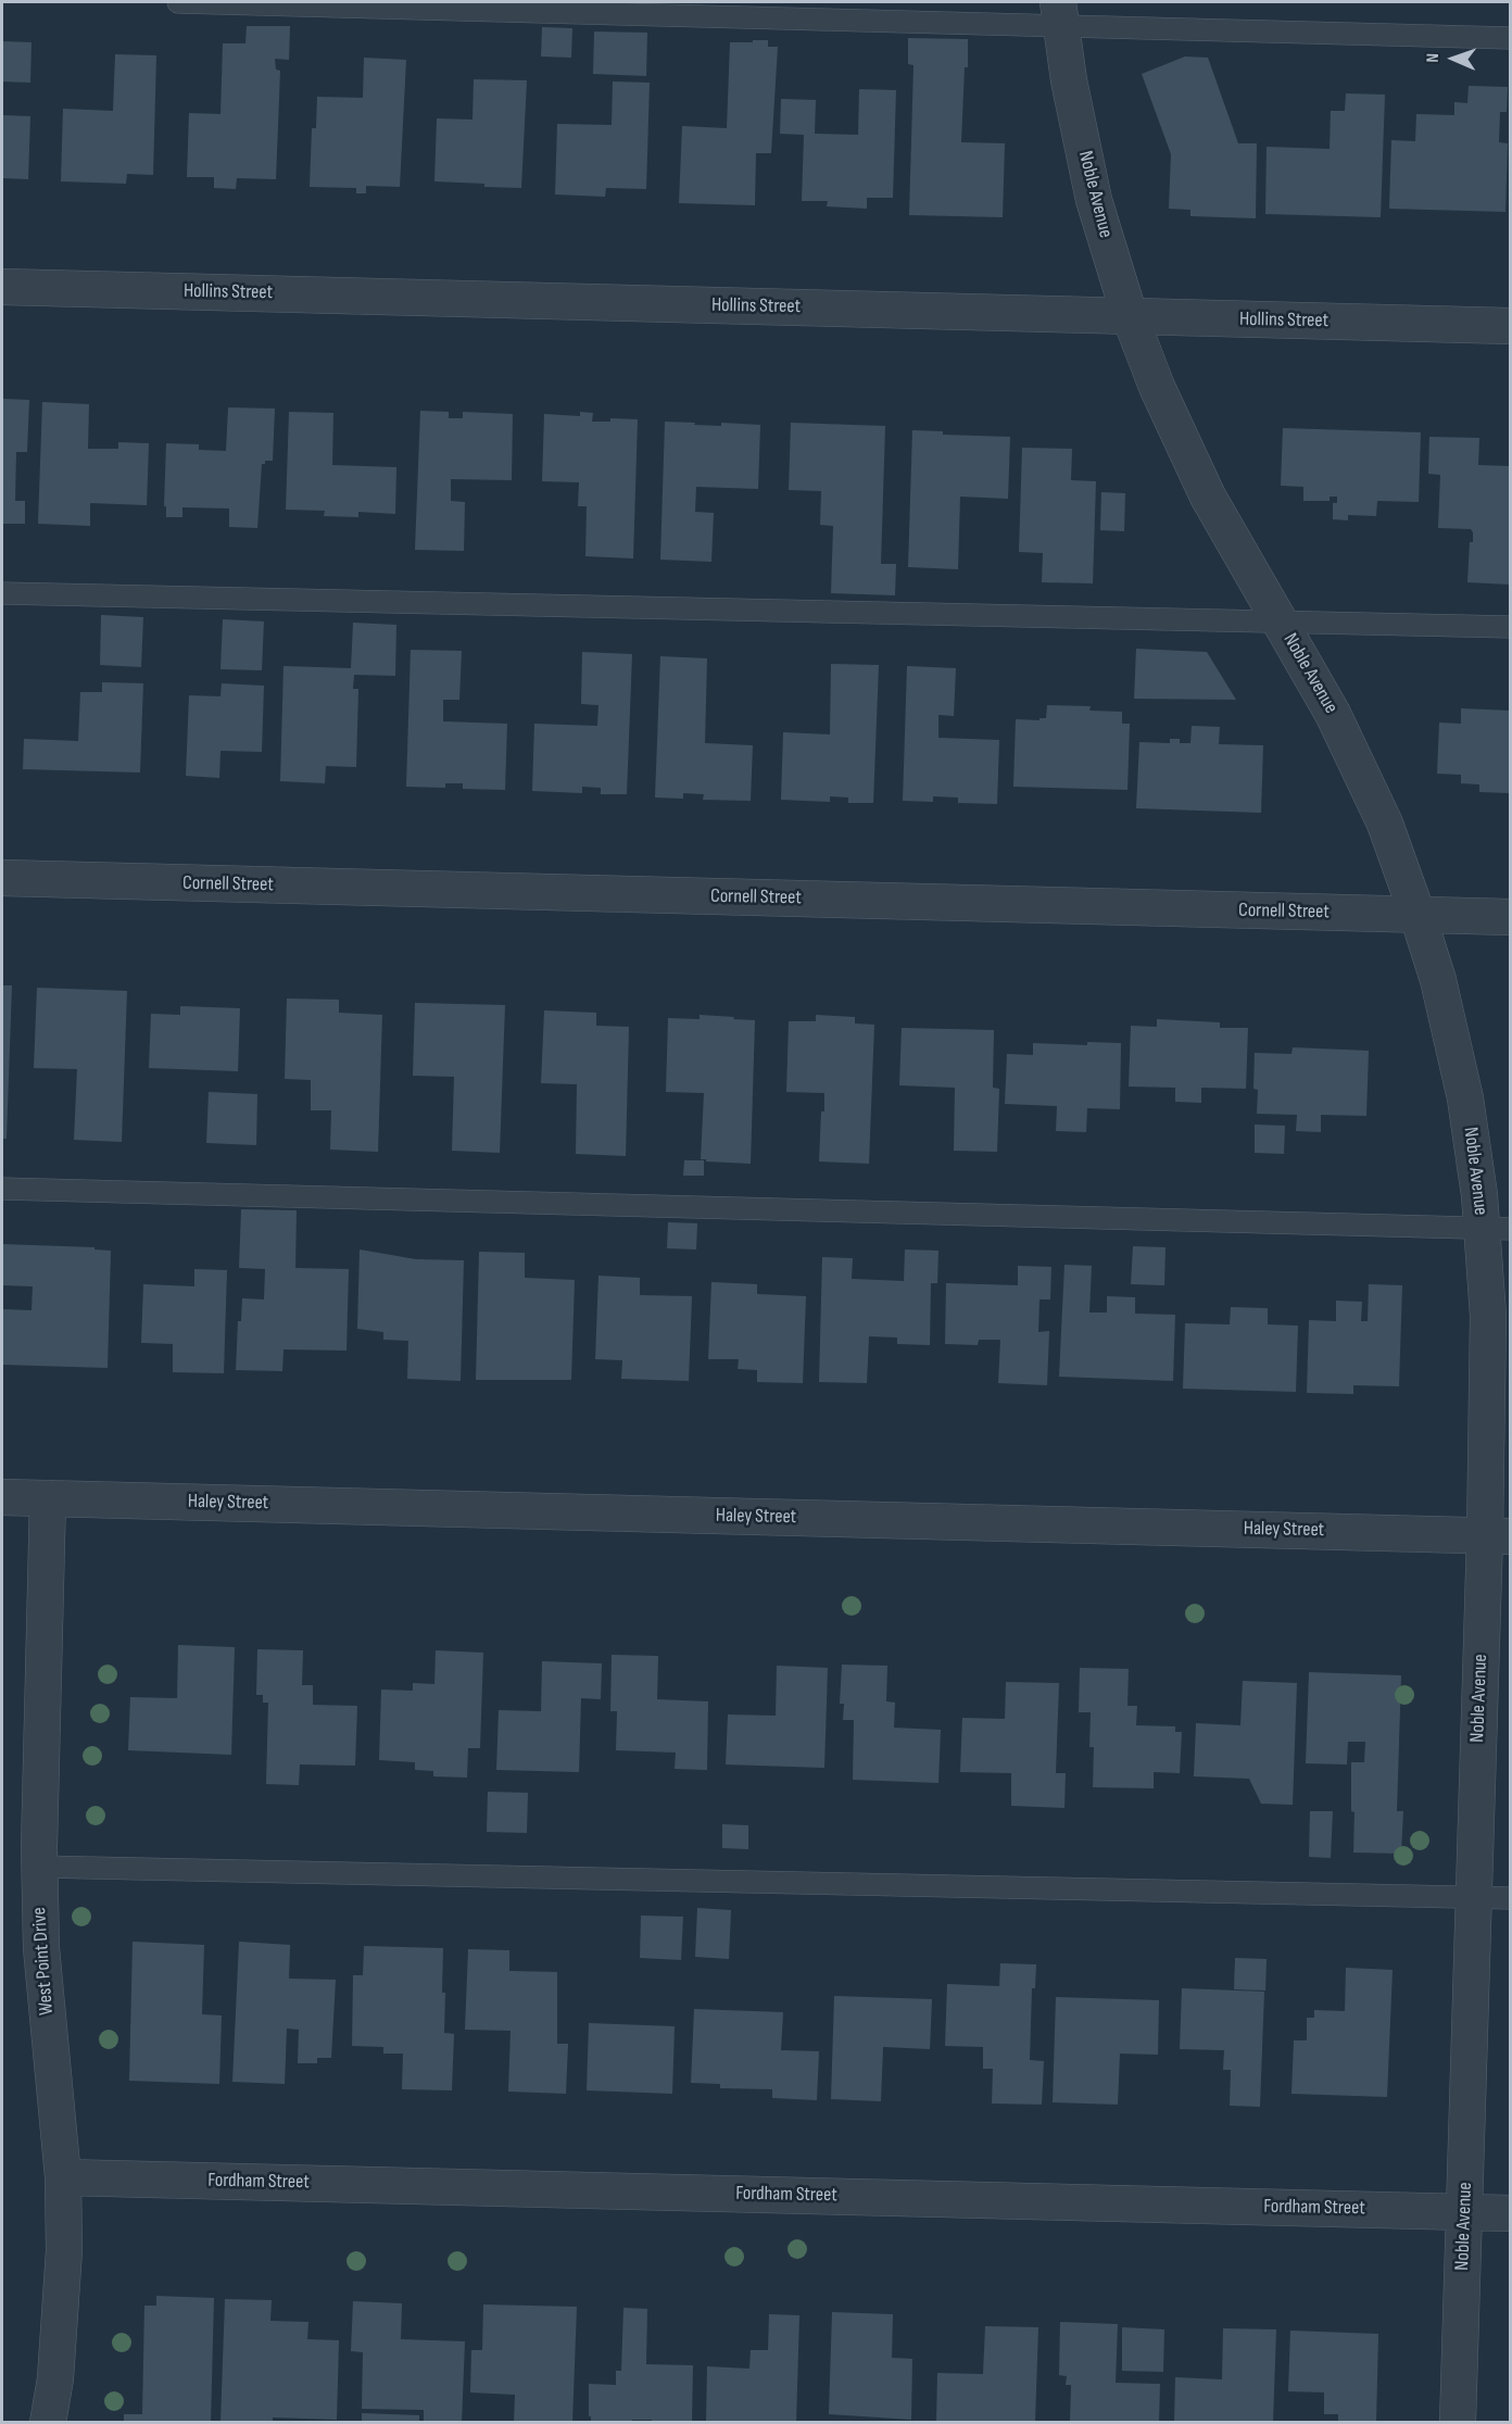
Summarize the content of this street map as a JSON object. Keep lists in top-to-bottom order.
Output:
{
  "streets": {
    "street": [
      "Noble Avenue",
      "Hollins Street",
      "Cornell Street",
      "Haley Street",
      "West Point Drive",
      "Fordham Street"
    ]
  },
  "crossings": [
    ["Noble Avenue", "Hollins Street"],
    ["Noble Avenue", "Cornell Street"],
    ["Noble Avenue", "Haley Street"],
    ["Noble Avenue", "Fordham Street"],
    ["Haley Street", "West Point Drive"],
    ["West Point Drive", "Fordham Street"]
  ],
  "north": "left"
}
